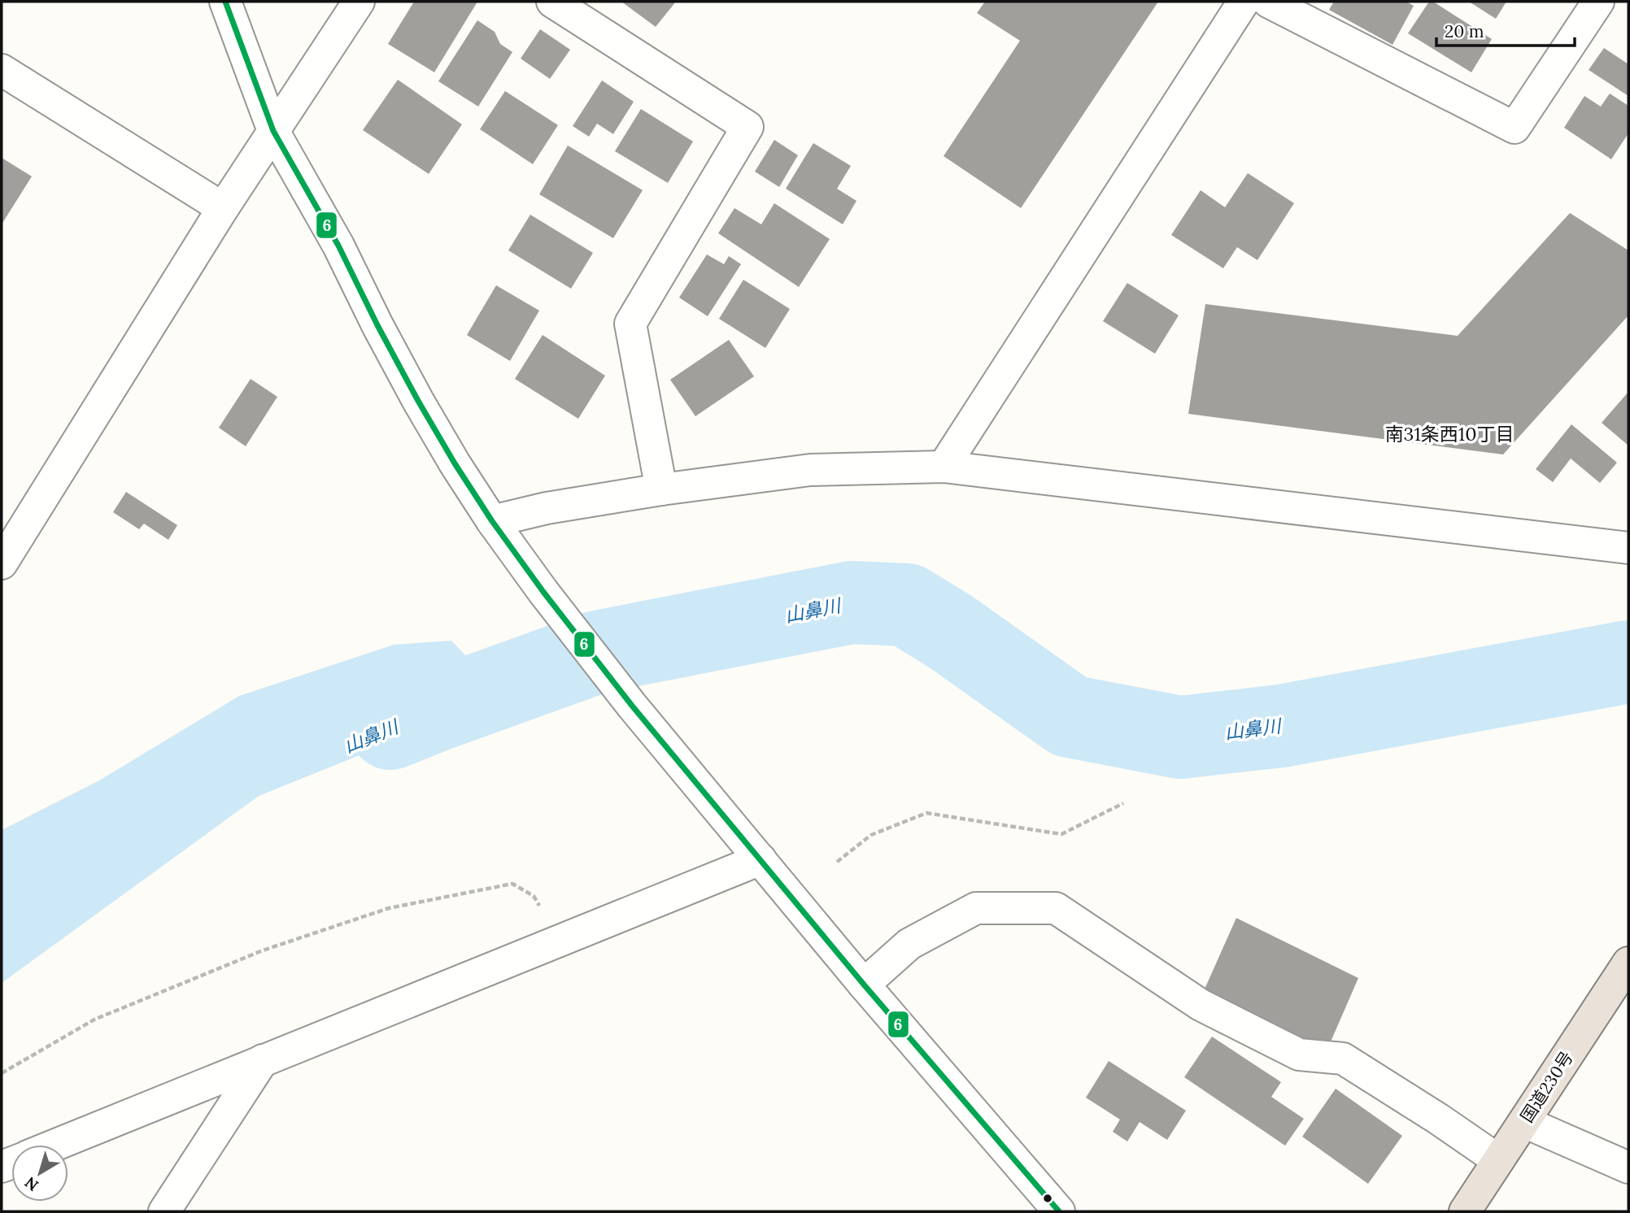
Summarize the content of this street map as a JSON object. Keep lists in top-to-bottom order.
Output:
{
  "streets": {
    "highway": ["国道230号"]
  },
  "districts": ["南31条西10丁目"],
  "water": ["山鼻川"],
  "lines": ["transit line 6"],
  "scale_bar": "20 m",
  "north": "bottom left"
}
